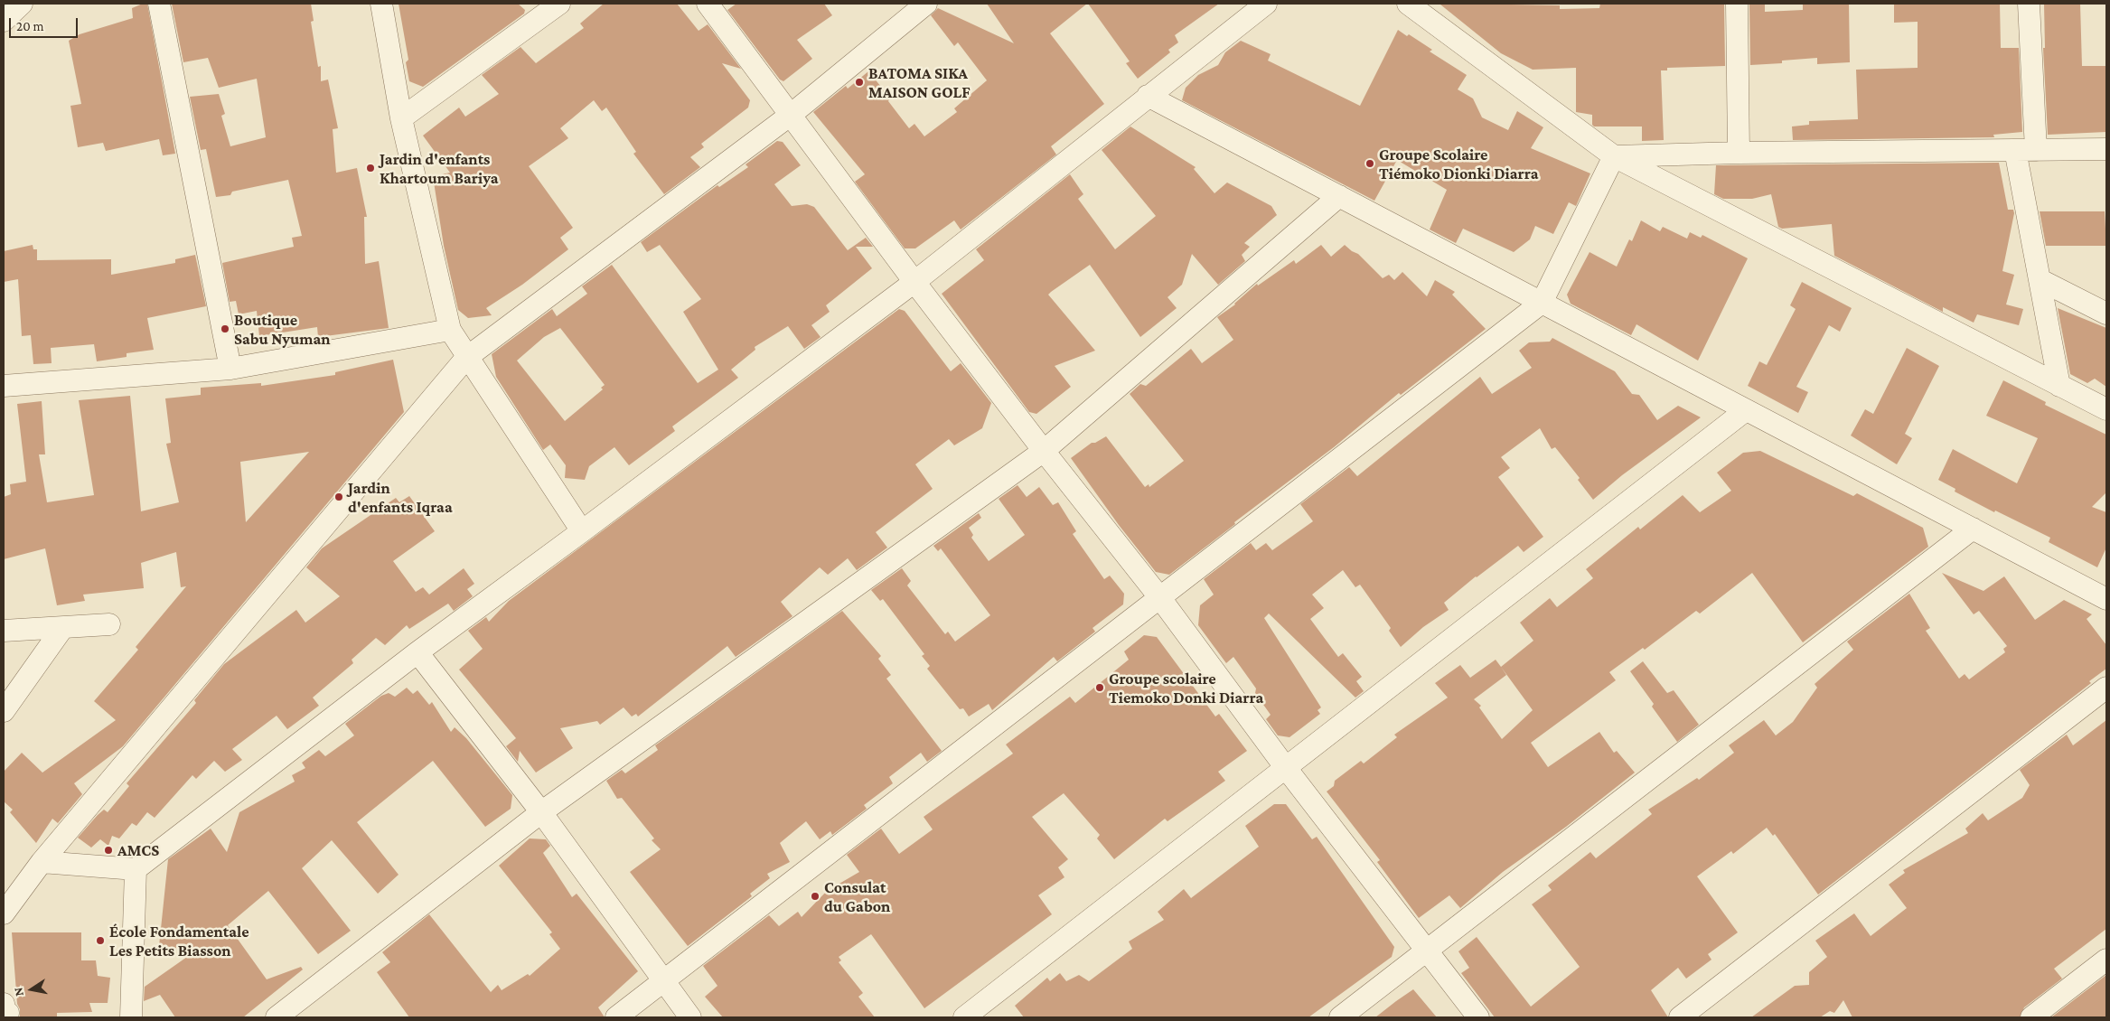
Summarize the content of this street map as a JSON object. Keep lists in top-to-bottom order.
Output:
{
  "places": [
    "BATOMA SIKA MAISON GOLF",
    "Groupe Scolaire Tiémoko Dionki Diarra",
    "Jardin d'enfants Khartoum Bariya",
    "Boutique Sabu Nyuman",
    "Jardin d'enfants Iqraa",
    "Groupe scolaire Tiemoko Donki Diarra",
    "AMCS",
    "Consulat du Gabon",
    "École Fondamentale Les Petits Biasson"
  ],
  "scale_bar": "20 m",
  "north": "left"
}
